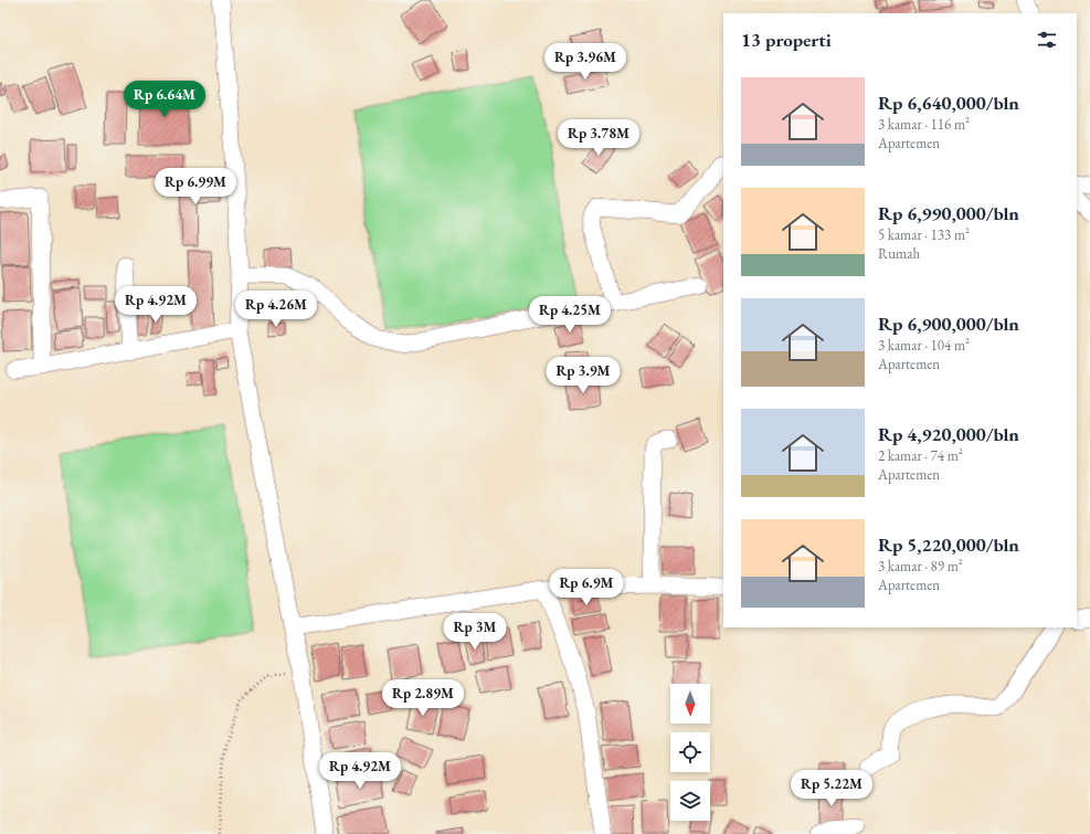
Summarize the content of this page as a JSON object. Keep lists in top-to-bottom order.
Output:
{
  "north": "bottom",
  "page": {
    "heading": "13 properti",
    "price": [
      "Rp 3.96M",
      "Rp 6.64M",
      "Rp 3.78M",
      "Rp 6.99M",
      "Rp 4.92M",
      "Rp 4.26M",
      "Rp 4.25M",
      "Rp 3.9M",
      "Rp 6.9M",
      "Rp 3M",
      "Rp 2.89M",
      "Rp 4.92M",
      "Rp 5.22M"
    ],
    "list": [
      {
        "name": "Rp 6,640,000/bln",
        "note": "3 kamar · 116 m² · Apartemen"
      },
      {
        "name": "Rp 6,990,000/bln",
        "note": "5 kamar · 133 m² · Rumah"
      },
      {
        "name": "Rp 6,900,000/bln",
        "note": "3 kamar · 104 m² · Apartemen"
      },
      {
        "name": "Rp 4,920,000/bln",
        "note": "2 kamar · 74 m² · Apartemen"
      },
      {
        "name": "Rp 5,220,000/bln",
        "note": "3 kamar · 89 m² · Apartemen"
      }
    ]
  }
}
